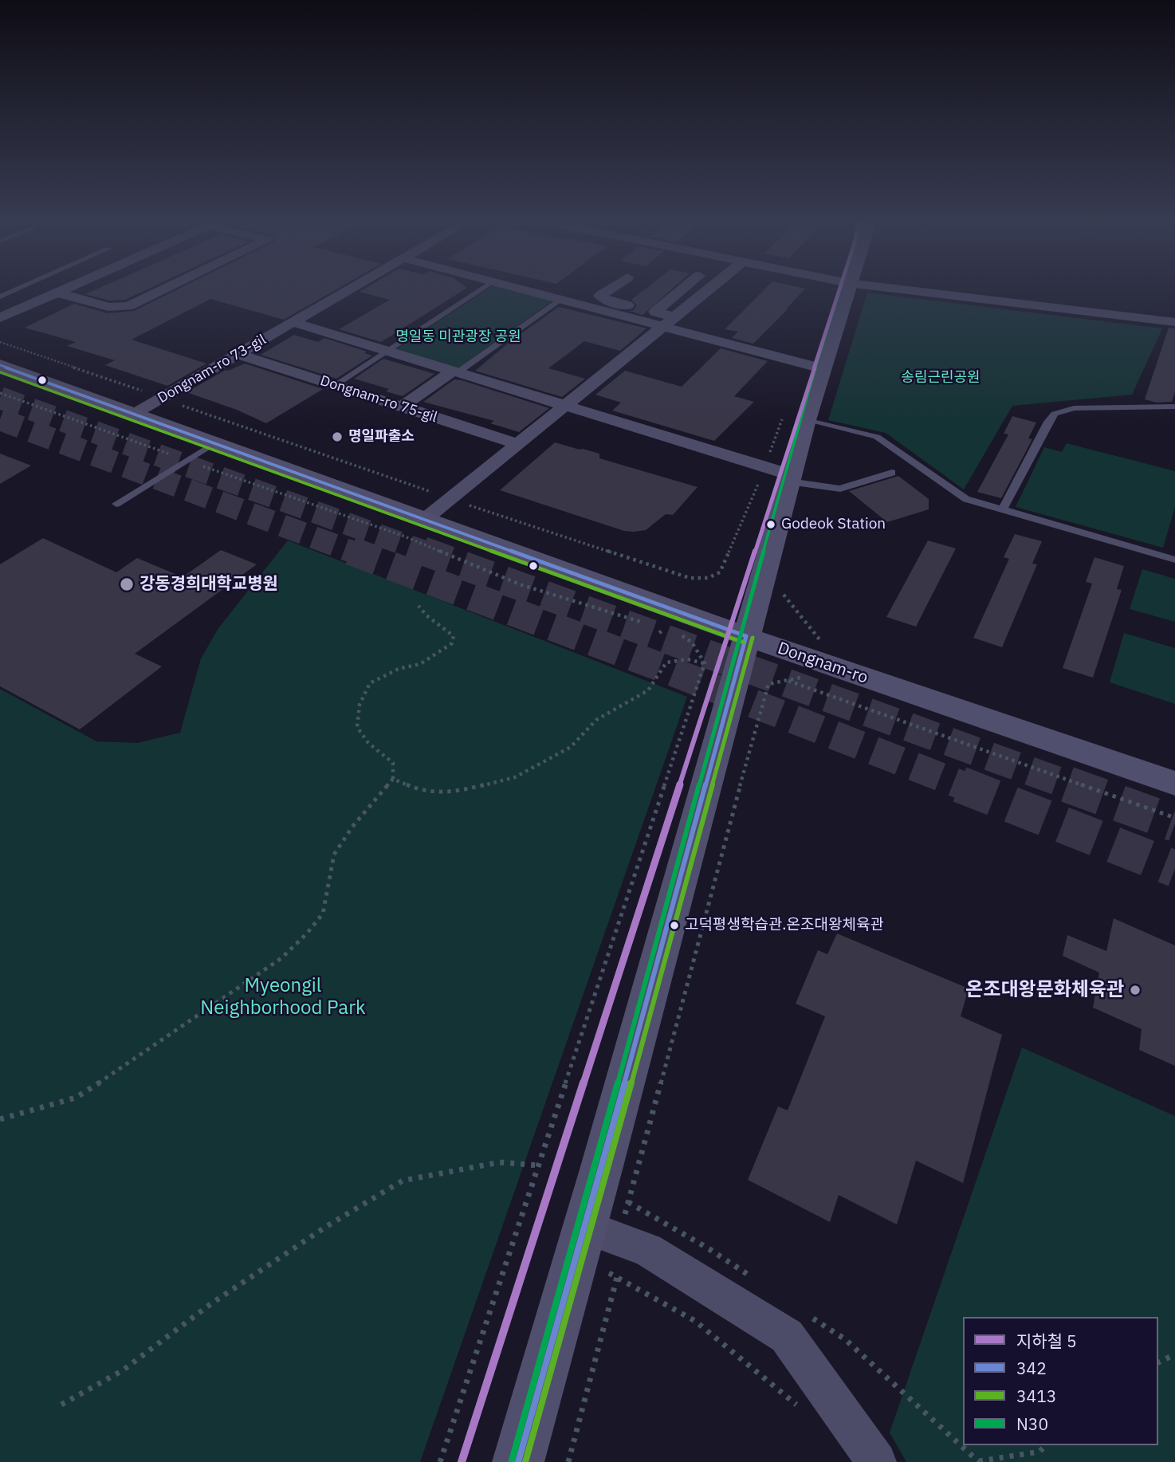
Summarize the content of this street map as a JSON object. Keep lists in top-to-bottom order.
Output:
{
  "streets": {
    "main road": ["Dongnam-ro"],
    "street": ["Dongnam-ro 73-gil", "Dongnam-ro 75-gil"]
  },
  "crossings": [
    ["Dongnam-ro 73-gil", "Dongnam-ro 75-gil"],
    ["Dongnam-ro 73-gil", "Dongnam-ro"]
  ],
  "parks": ["명일동 미관광장 공원", "송림근린공원", "Myeongil Neighborhood Park"],
  "places": [
    "명일파출소",
    "Godeok Station",
    "강동경희대학교병원",
    "고덕평생학습관.온조대왕체육관",
    "온조대왕문화체육관"
  ],
  "lines": [
    "metro line 5",
    "transit line N30",
    "transit line 342",
    "transit line 3413"
  ],
  "legend": [
    "지하철 5",
    "342",
    "3413",
    "N30"
  ]
}
